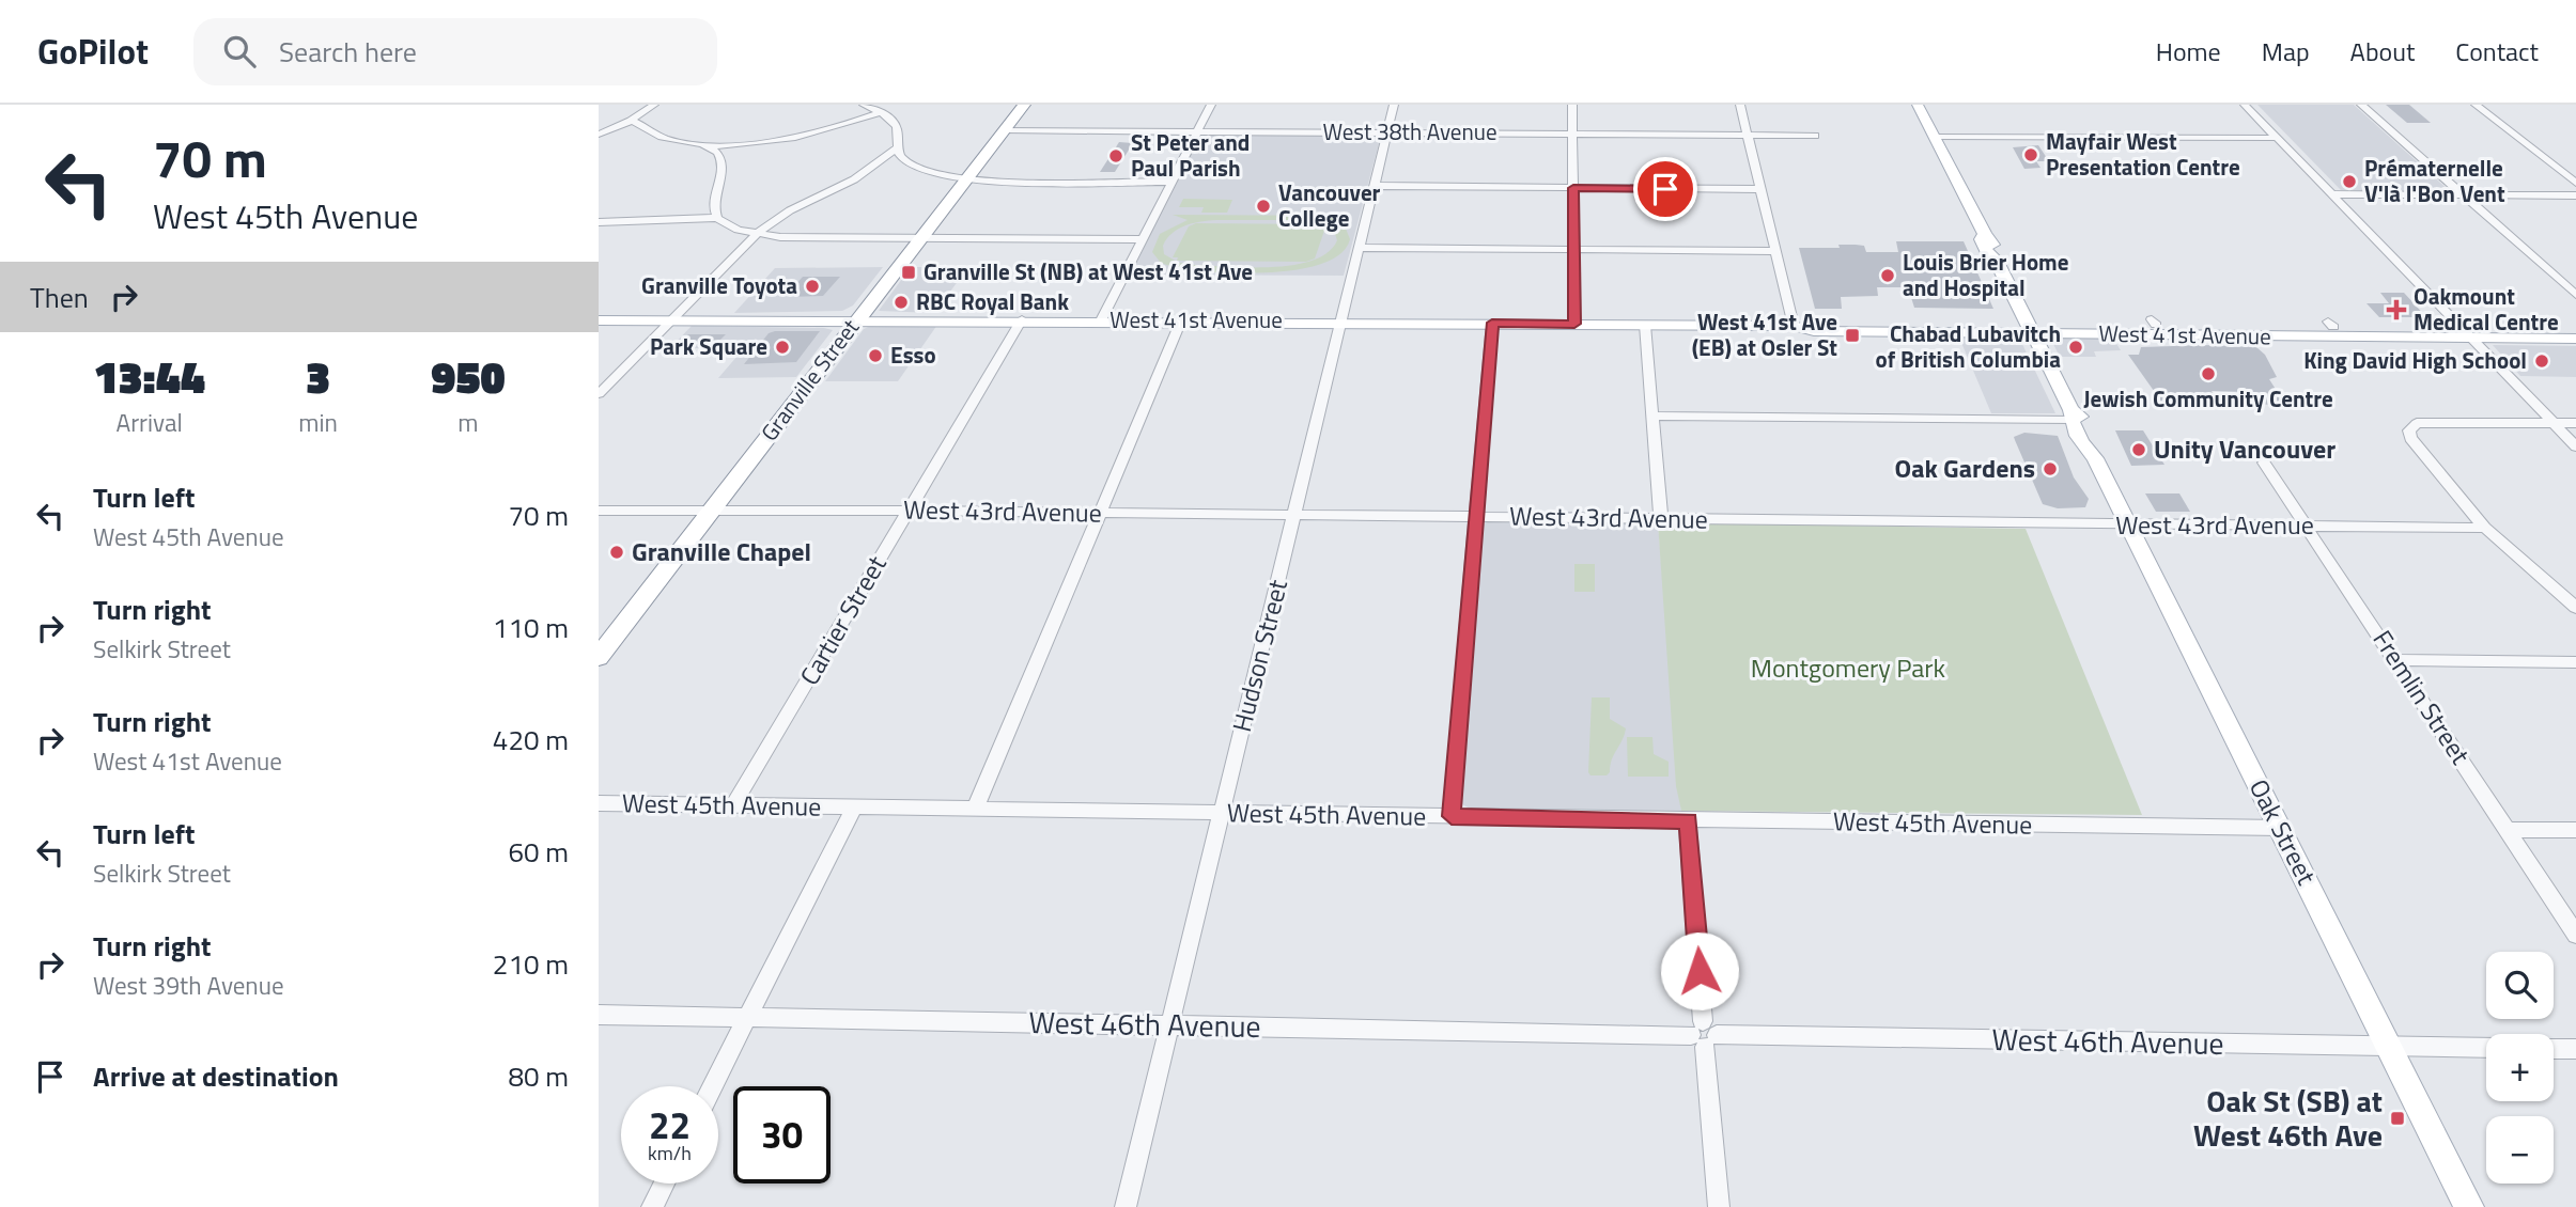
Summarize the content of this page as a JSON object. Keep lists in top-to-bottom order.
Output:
{
  "streets": {
    "highway": ["Granville Street"],
    "main road": ["West 41st Avenue", "Oak Street"],
    "street": [
      "West 38th Avenue",
      "West 43rd Avenue",
      "Cartier Street",
      "Hudson Street",
      "Fremlin Street",
      "West 45th Avenue",
      "West 46th Avenue"
    ]
  },
  "crossings": [
    ["West 38th Avenue", "Granville Street"],
    ["West 38th Avenue", "Hudson Street"],
    ["West 41st Avenue", "Granville Street"],
    ["West 41st Avenue", "Cartier Street"],
    ["West 41st Avenue", "Hudson Street"],
    ["West 41st Avenue", "Oak Street"],
    ["Granville Street", "West 43rd Avenue"],
    ["West 43rd Avenue", "Cartier Street"],
    ["West 43rd Avenue", "Hudson Street"],
    ["West 43rd Avenue", "Fremlin Street"],
    ["West 43rd Avenue", "Oak Street"],
    ["Cartier Street", "West 45th Avenue"],
    ["Hudson Street", "West 45th Avenue"],
    ["Hudson Street", "West 46th Avenue"],
    ["West 45th Avenue", "Oak Street"],
    ["Oak Street", "West 46th Avenue"]
  ],
  "parks": ["Montgomery Park"],
  "places": {
    "other": [
      "Mayfair West Presentation Centre",
      "St Peter and Paul Parish",
      "Prématernelle V'là l'Bon Vent",
      "Vancouver College",
      "Louis Brier Home and Hospital",
      "Granville Toyota",
      "RBC Royal Bank",
      "Park Square",
      "Chabad Lubavitch of British Columbia",
      "Esso",
      "King David High School",
      "Jewish Community Centre",
      "Unity Vancouver",
      "Oak Gardens",
      "Granville Chapel"
    ],
    "transit": ["Granville St (NB) at West 41st Ave", "West 41st Ave (EB) at Osler St", "Oak St (SB) at West 46th Ave"],
    "health": ["Oakmount Medical Centre"]
  },
  "page": {
    "header": "GoPilot",
    "search": "Search here",
    "nav": [
      "Home",
      "Map",
      "About",
      "Contact"
    ],
    "turn": ["70 m", "West 45th Avenue"],
    "then": "Then",
    "eta": [
      "13:44",
      "Arrival",
      "3",
      "min",
      "950",
      "m"
    ],
    "list": [
      {
        "name": "Turn left",
        "note": "West 45th Avenue",
        "value": "70 m"
      },
      {
        "name": "Turn right",
        "note": "Selkirk Street",
        "value": "110 m"
      },
      {
        "name": "Turn right",
        "note": "West 41st Avenue",
        "value": "420 m"
      },
      {
        "name": "Turn left",
        "note": "Selkirk Street",
        "value": "60 m"
      },
      {
        "name": "Turn right",
        "note": "West 39th Avenue",
        "value": "210 m"
      },
      {
        "name": "Arrive at destination",
        "value": "80 m"
      }
    ],
    "map_buttons": ["+", "−"],
    "speed": "22 km/h",
    "limit": "30"
  }
}
